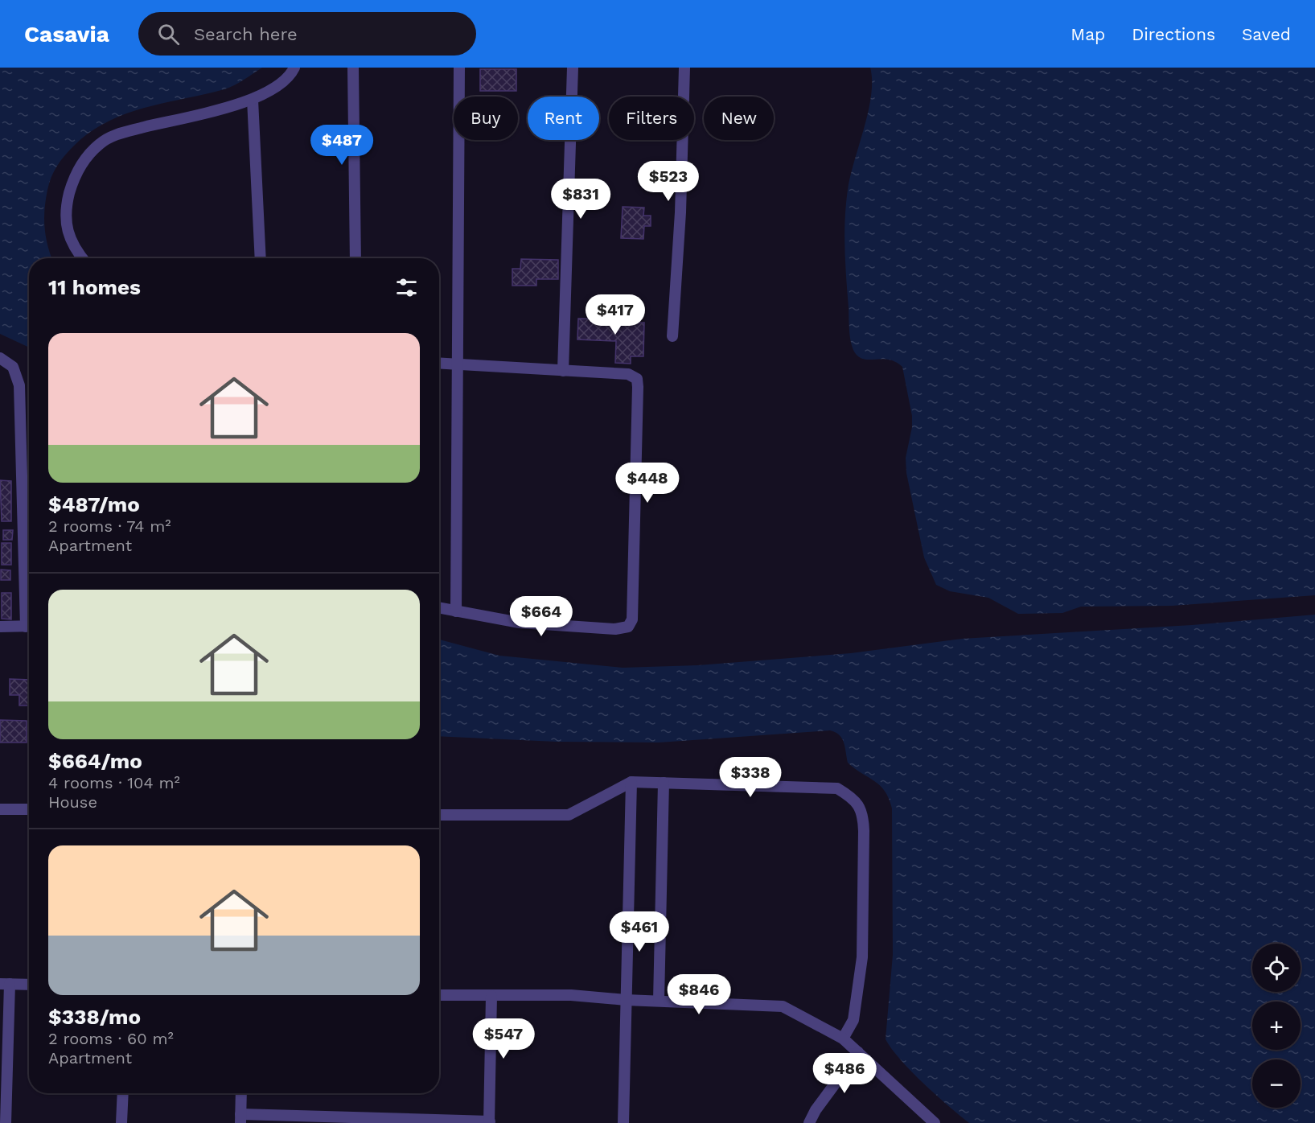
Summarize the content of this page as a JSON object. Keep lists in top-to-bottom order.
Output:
{
  "page": {
    "header": "Casavia",
    "search": "Search here",
    "nav": ["Map", "Directions", "Saved"],
    "chip": [
      "Buy",
      "Rent",
      "Filters",
      "New"
    ],
    "price": [
      "$487",
      "$523",
      "$831",
      "$417",
      "$448",
      "$664",
      "$338",
      "$461",
      "$846",
      "$547",
      "$486"
    ],
    "heading": "11 homes",
    "list": [
      {
        "name": "$487/mo",
        "note": "2 rooms · 74 m² · Apartment"
      },
      {
        "name": "$664/mo",
        "note": "4 rooms · 104 m² · House"
      },
      {
        "name": "$338/mo",
        "note": "2 rooms · 60 m² · Apartment"
      }
    ],
    "map_buttons": ["+", "−"]
  }
}
